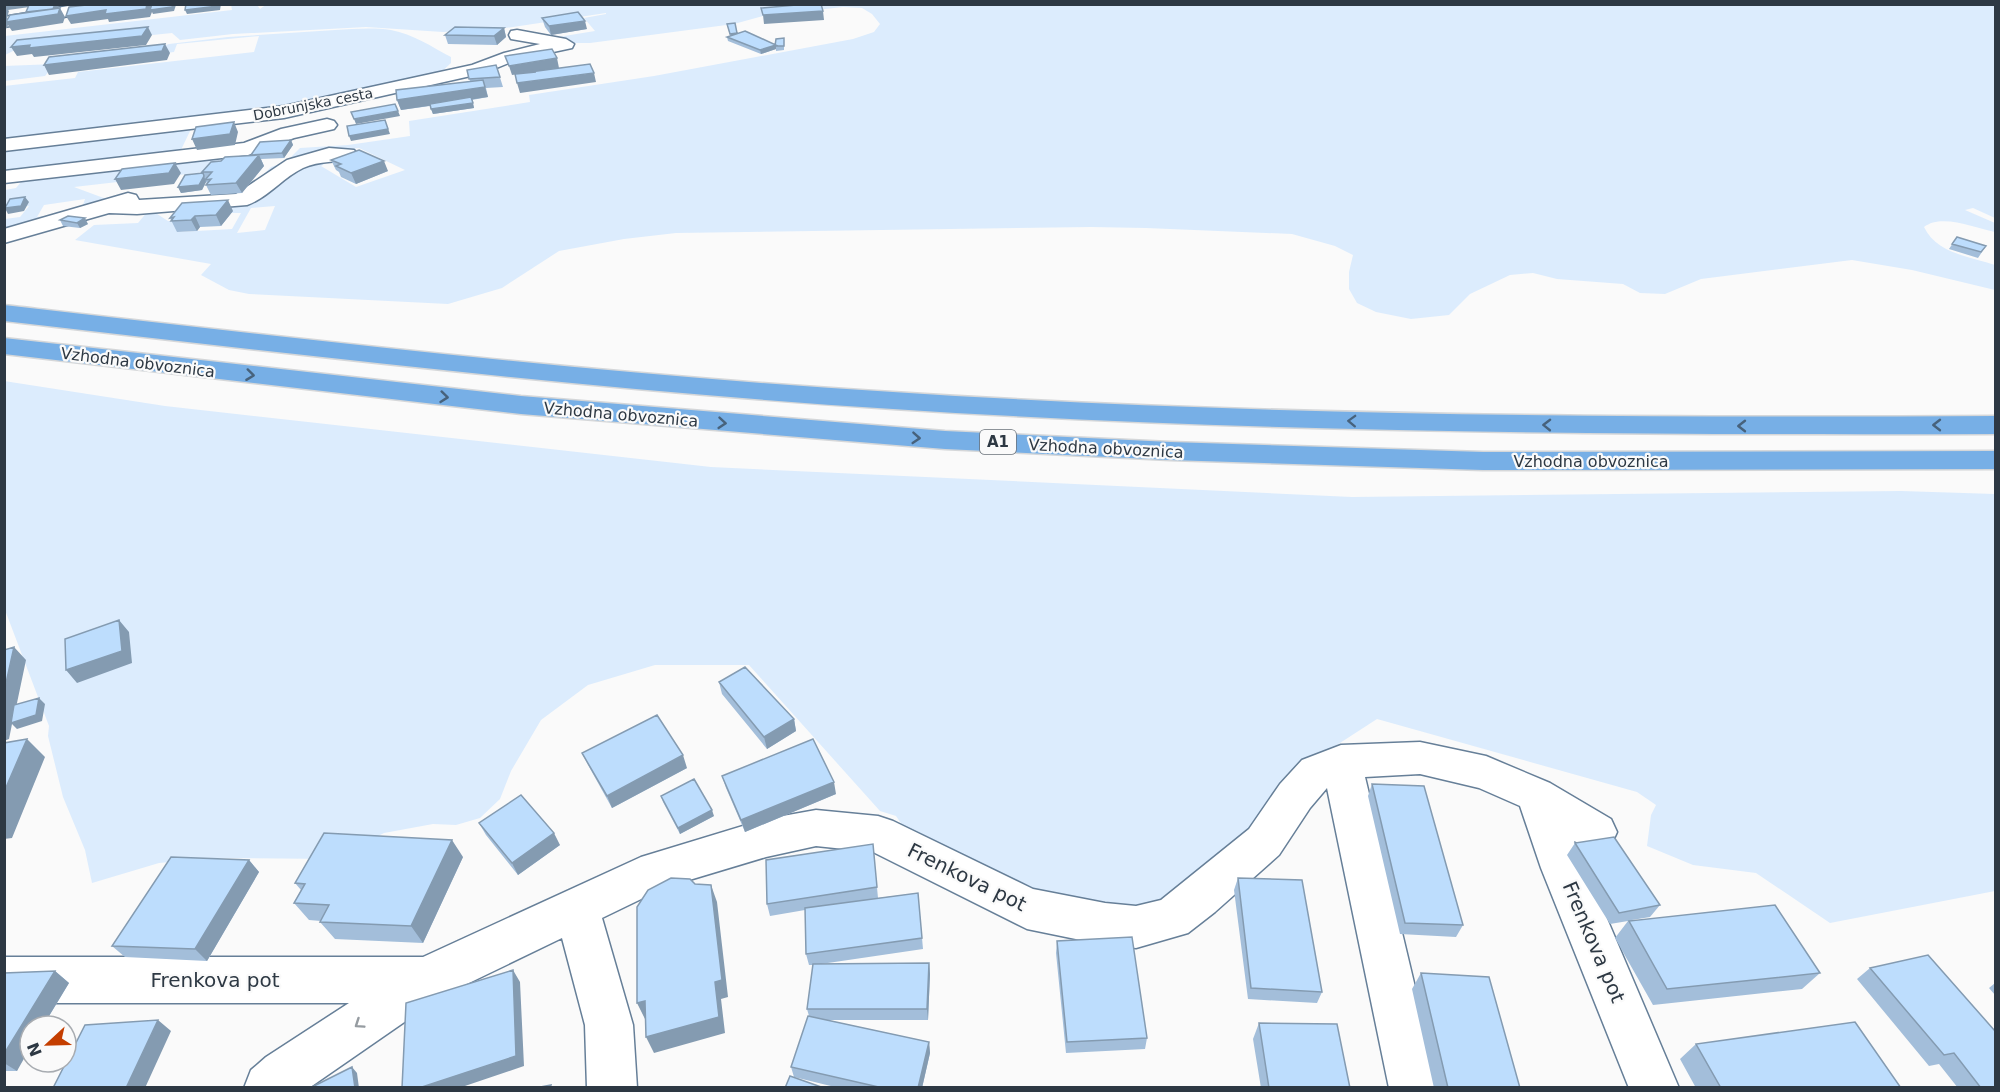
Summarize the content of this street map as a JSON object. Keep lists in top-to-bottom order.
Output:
{
  "streets": {
    "highway": ["Vzhodna obvoznica", "A1"],
    "street": ["Dobrunjska cesta", "Frenkova pot"]
  },
  "north": "left"
}
